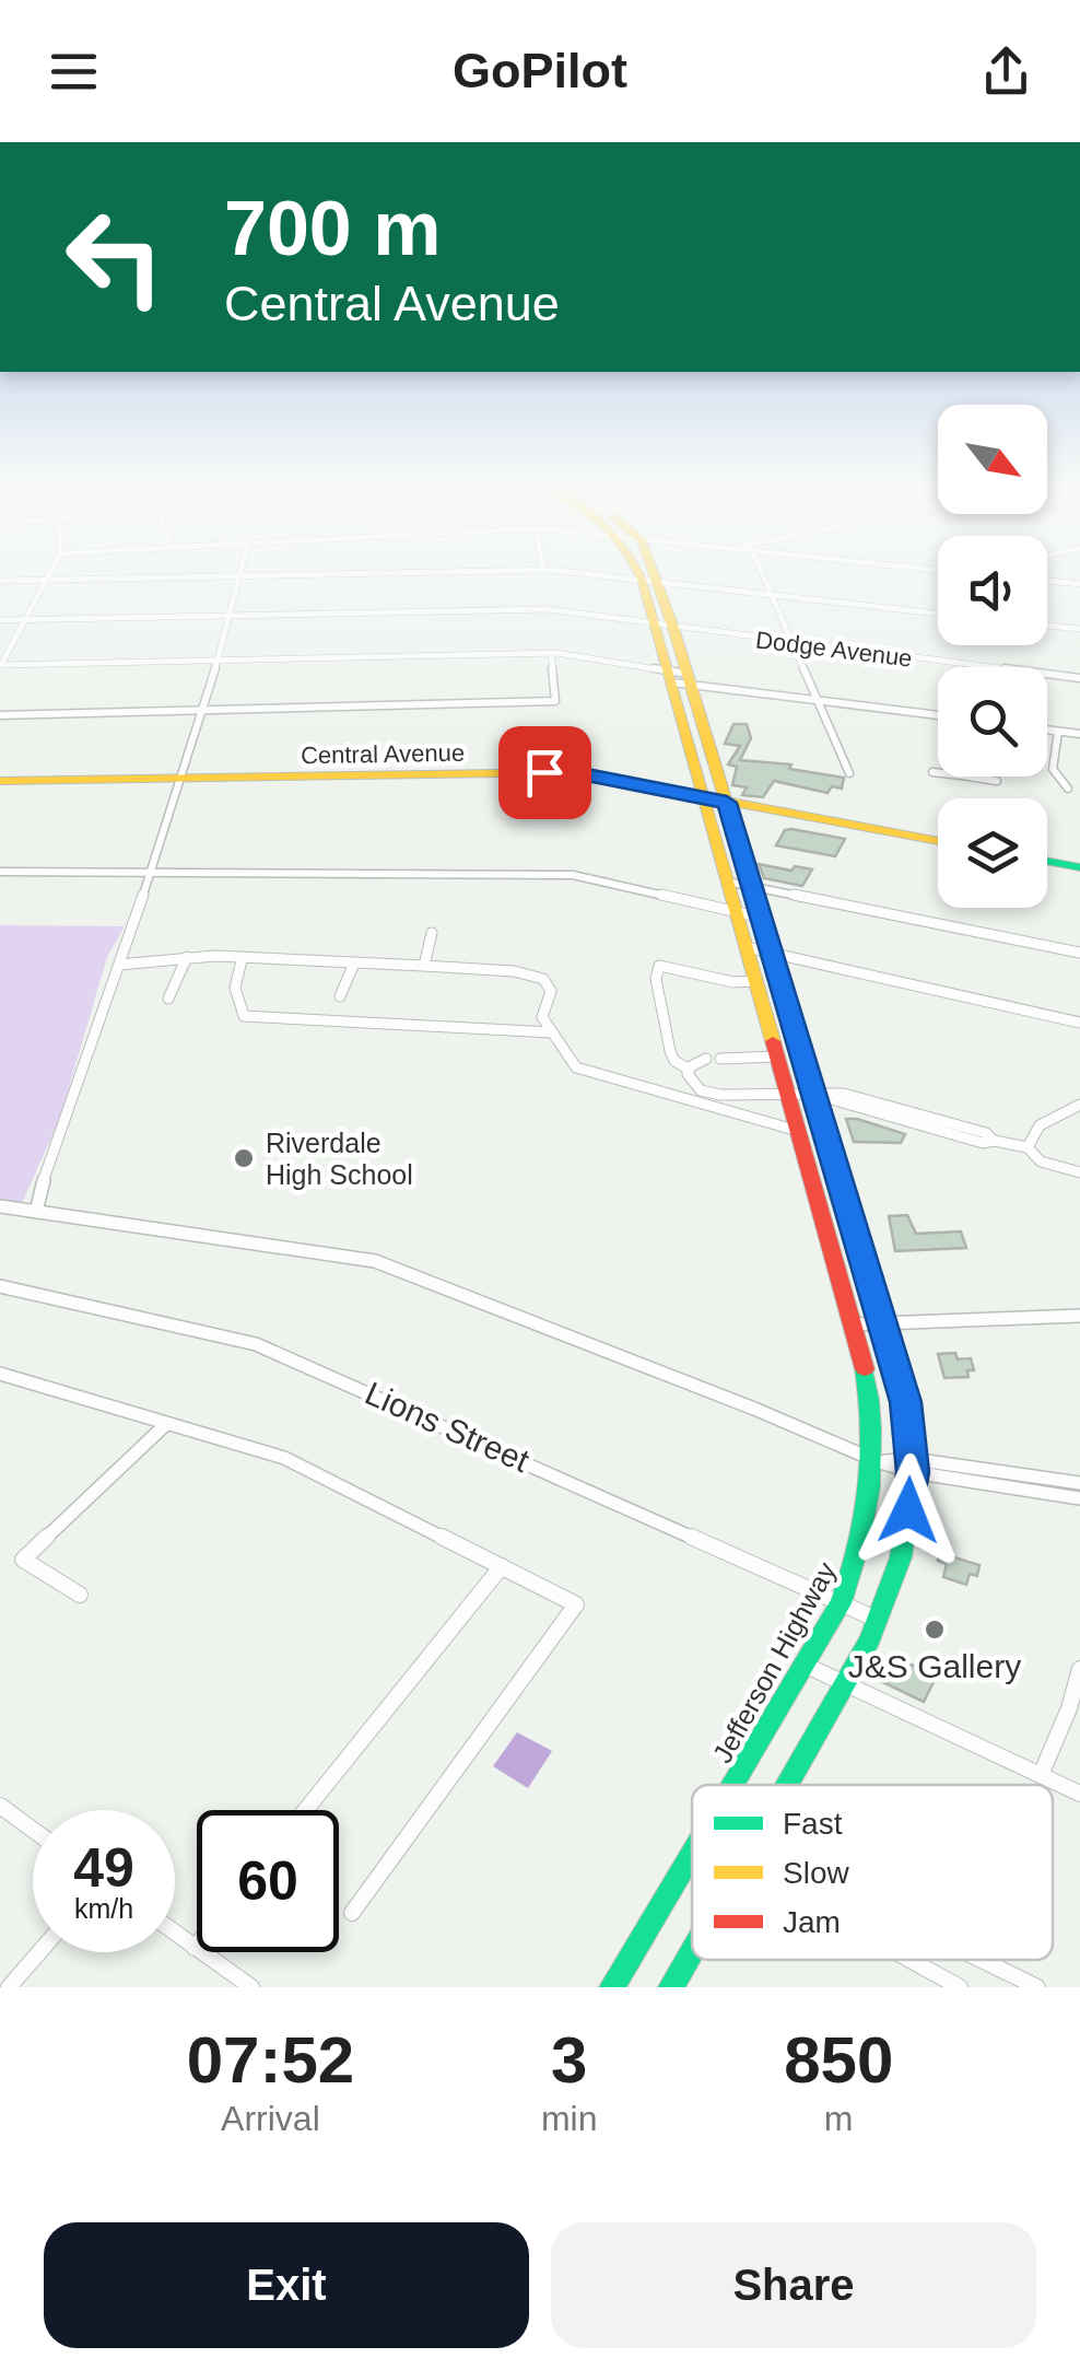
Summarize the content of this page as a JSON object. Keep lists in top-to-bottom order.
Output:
{
  "streets": {
    "main road": ["Central Avenue", "Jefferson Highway"],
    "street": ["Dodge Avenue", "Lions Street"]
  },
  "crossings": [
    ["Dodge Avenue", "Jefferson Highway"],
    ["Central Avenue", "Jefferson Highway"],
    ["Lions Street", "Jefferson Highway"]
  ],
  "places": ["Riverdale High School", "J&S Gallery"],
  "legend": ["Fast", "Slow", "Jam"],
  "north": "bottom right",
  "page": {
    "header": "GoPilot",
    "turn": ["700 m", "Central Avenue"],
    "speed": "49 km/h",
    "limit": "60",
    "eta": [
      "07:52",
      "Arrival",
      "3",
      "min",
      "850",
      "m"
    ],
    "buttons": ["Exit", "Share"]
  }
}
